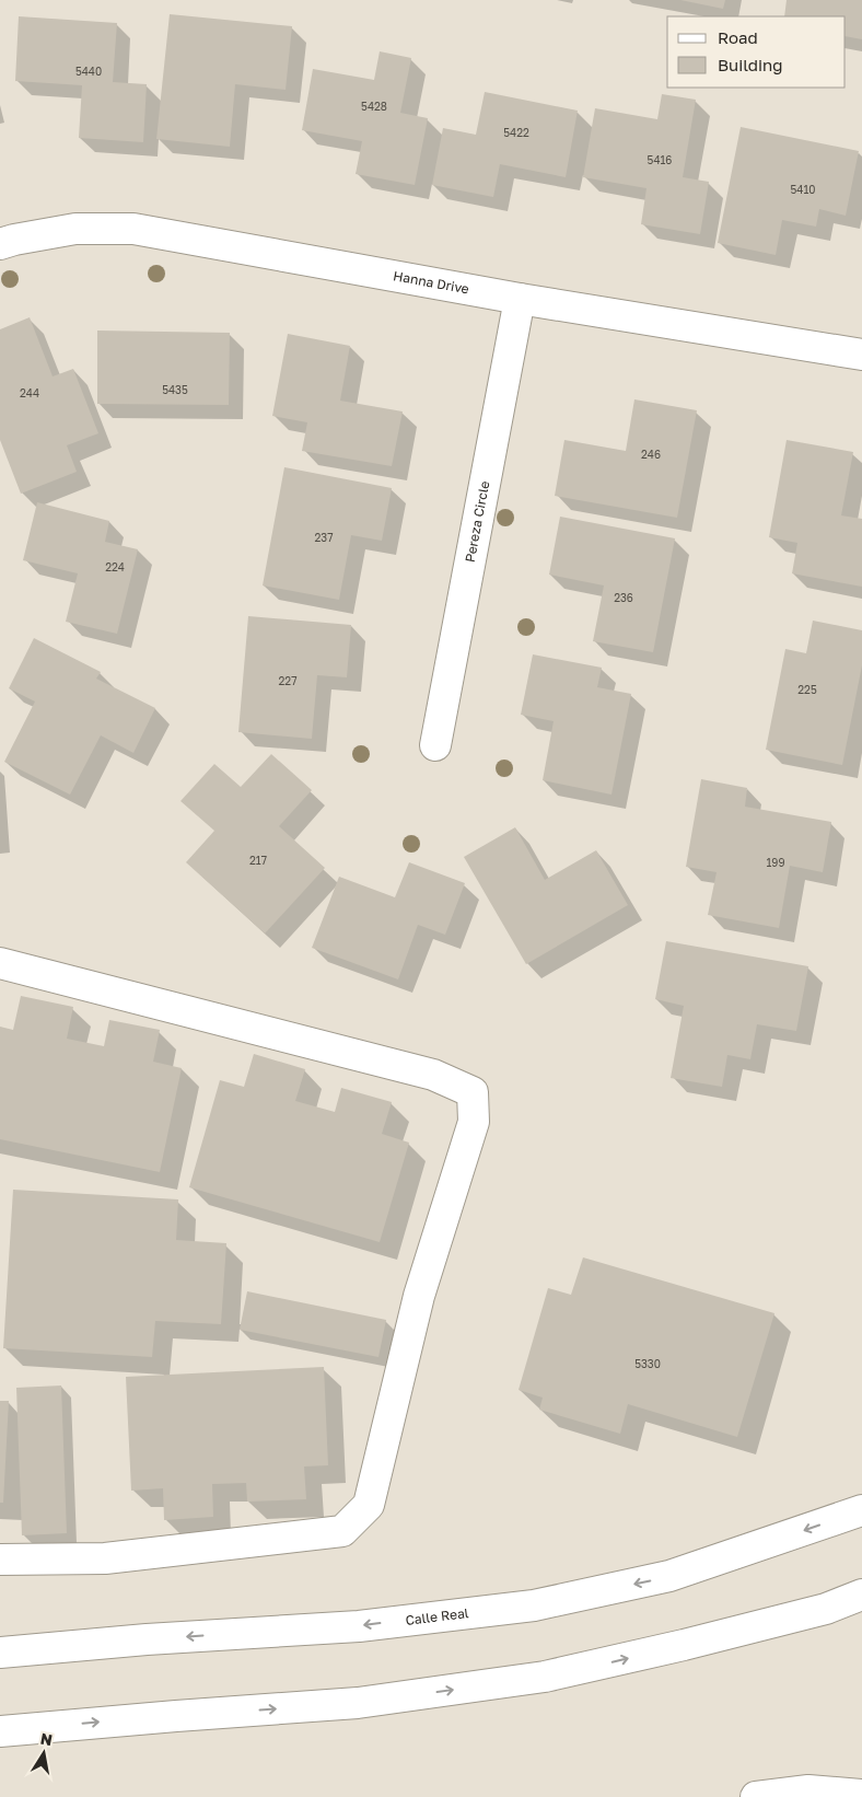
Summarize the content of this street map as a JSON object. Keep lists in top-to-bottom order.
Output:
{
  "streets": {
    "main road": ["Hanna Drive", "Pereza Circle", "Calle Real"]
  },
  "crossings": [
    ["Hanna Drive", "Pereza Circle"]
  ],
  "house_numbers": [
    "5440",
    "5428",
    "5422",
    "5416",
    "5410",
    "5435",
    "244",
    "246",
    "237",
    "224",
    "236",
    "227",
    "225",
    "217",
    "199",
    "5330"
  ],
  "legend": ["Road", "Building"],
  "north": "top"
}
